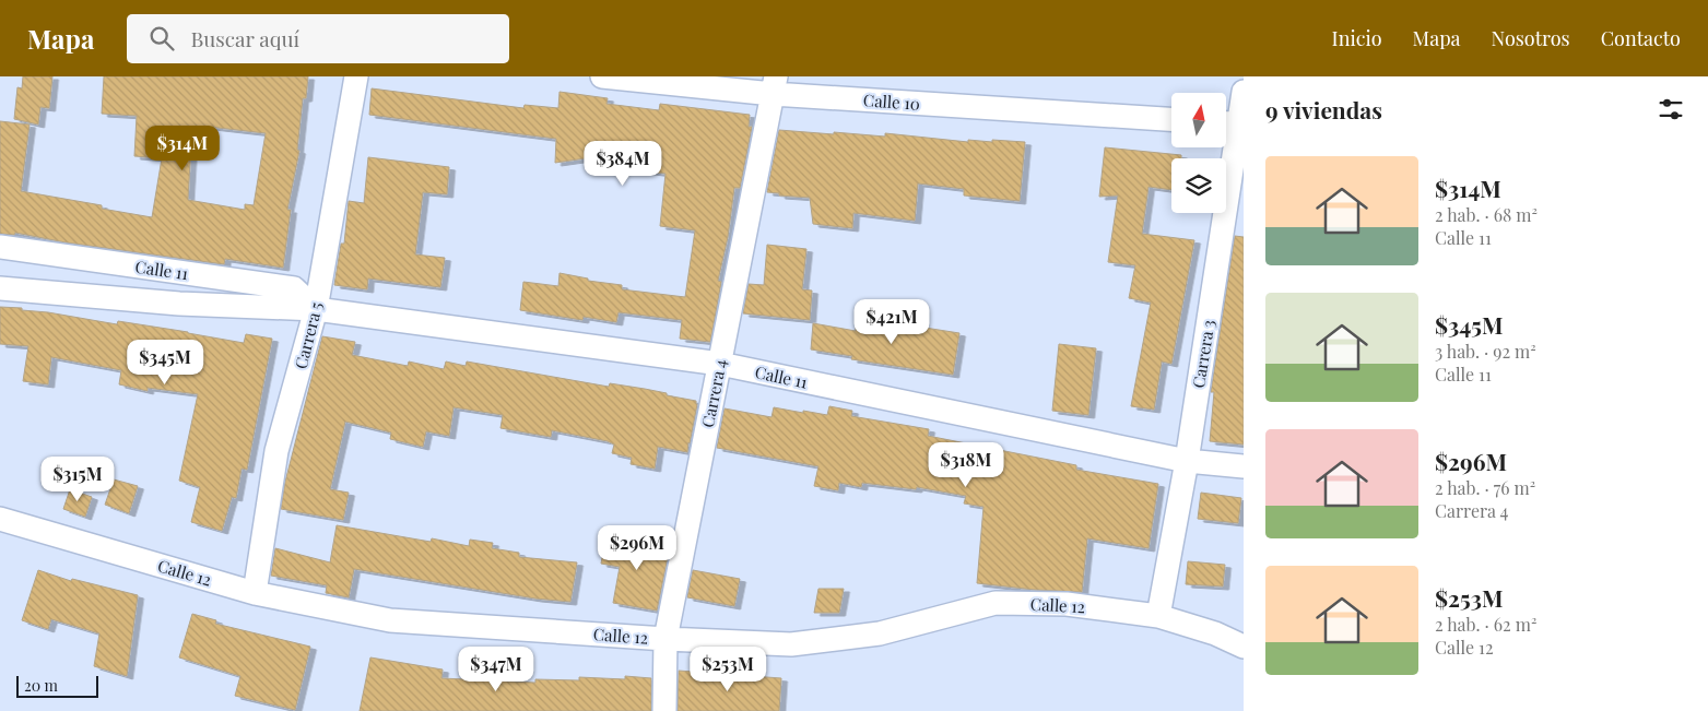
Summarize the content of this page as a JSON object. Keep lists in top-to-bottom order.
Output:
{
  "streets": {
    "street": [
      "Calle 10",
      "Calle 11",
      "Carrera 5",
      "Carrera 3",
      "Carrera 4",
      "Calle 12"
    ]
  },
  "crossings": [
    ["Calle 10", "Carrera 4"],
    ["Calle 11", "Carrera 5"],
    ["Calle 11", "Carrera 3"],
    ["Calle 11", "Carrera 4"],
    ["Carrera 5", "Calle 12"],
    ["Carrera 3", "Calle 12"],
    ["Carrera 4", "Calle 12"]
  ],
  "scale_bar": "20 m",
  "north": "top",
  "page": {
    "header": "Mapa",
    "search": "Buscar aquí",
    "nav": [
      "Inicio",
      "Mapa",
      "Nosotros",
      "Contacto"
    ],
    "heading": "9 viviendas",
    "price": [
      "$314M",
      "$384M",
      "$421M",
      "$345M",
      "$318M",
      "$315M",
      "$296M",
      "$347M",
      "$253M"
    ],
    "list": [
      {
        "name": "$314M",
        "note": "2 hab. · 68 m² · Calle 11"
      },
      {
        "name": "$345M",
        "note": "3 hab. · 92 m² · Calle 11"
      },
      {
        "name": "$296M",
        "note": "2 hab. · 76 m² · Carrera 4"
      },
      {
        "name": "$253M",
        "note": "2 hab. · 62 m² · Calle 12"
      }
    ],
    "scale": "20 m"
  }
}
